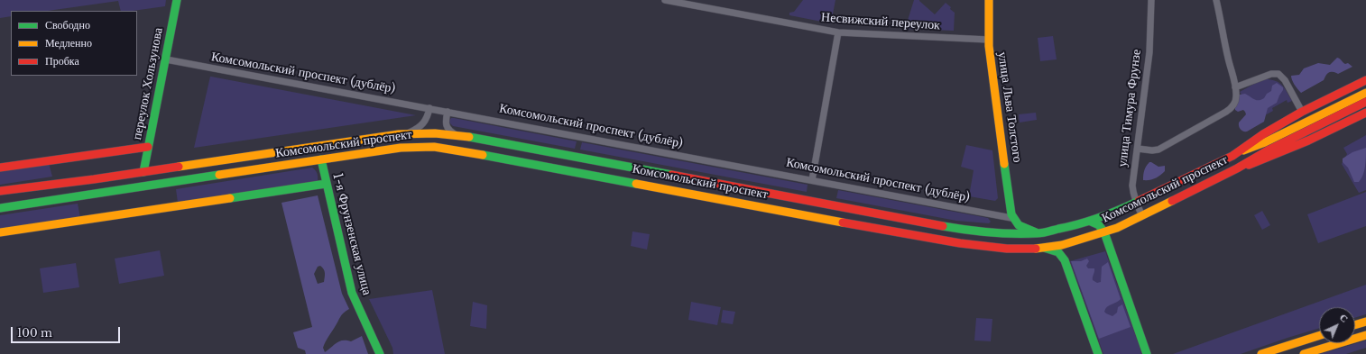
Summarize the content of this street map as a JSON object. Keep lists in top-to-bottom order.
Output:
{
  "streets": {
    "main road": [
      "переулок Хользунова",
      "улица Льва Толстого",
      "Комсомольский проспект",
      "1-я Фрунзенская улица"
    ],
    "street": ["Несвижский переулок", "Комсомольский проспект (дублёр)", "улица Тимура Фрунзе"]
  },
  "crossings": [
    ["Несвижский переулок", "улица Льва Толстого"],
    ["Комсомольский проспект (дублёр)", "переулок Хользунова"],
    ["Комсомольский проспект (дублёр)", "улица Льва Толстого"],
    ["переулок Хользунова", "Комсомольский проспект"],
    ["улица Тимура Фрунзе", "Комсомольский проспект"],
    ["Комсомольский проспект", "1-я Фрунзенская улица"]
  ],
  "legend": ["Свободно", "Медленно", "Пробка"],
  "scale_bar": "100 m",
  "north": "top right"
}
